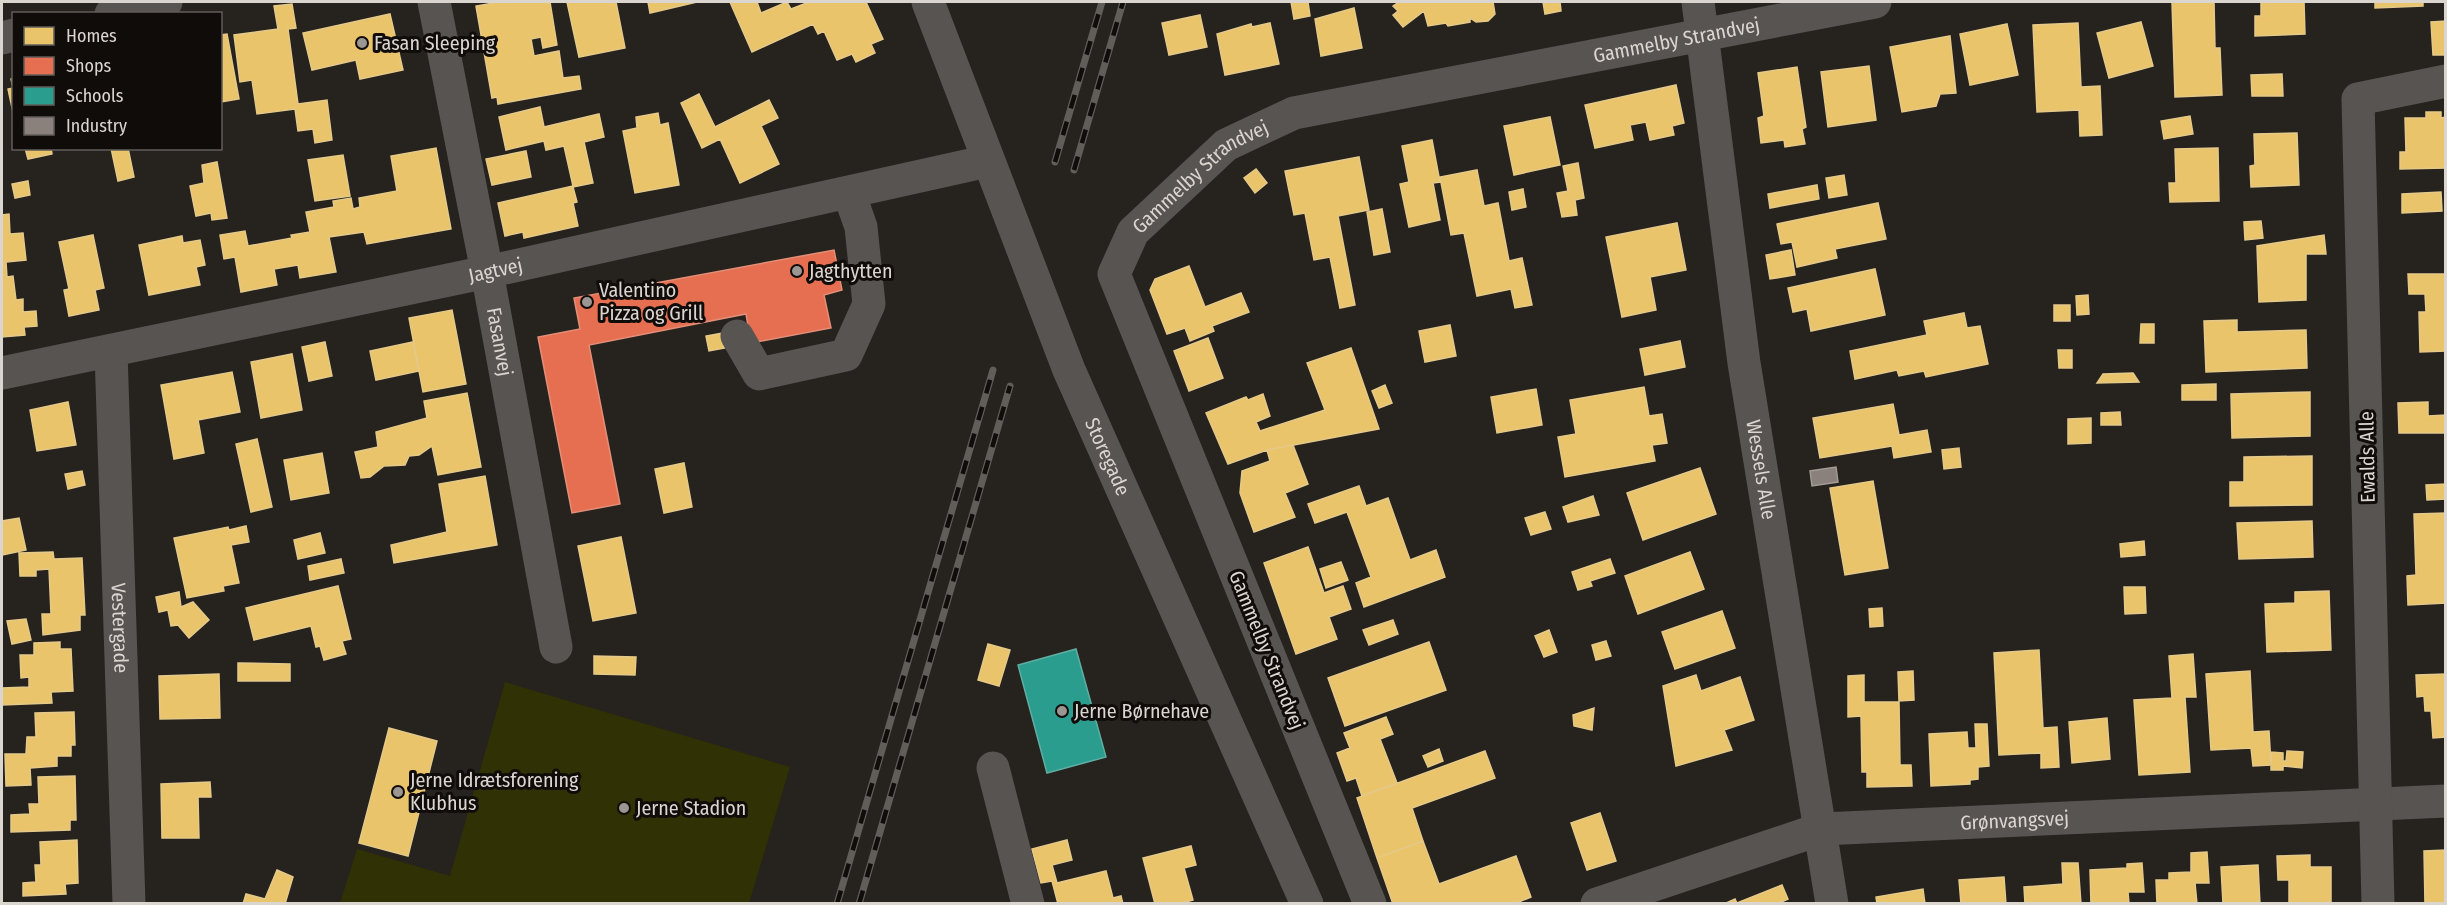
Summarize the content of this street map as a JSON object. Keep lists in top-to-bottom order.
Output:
{
  "streets": {
    "street": [
      "Gammelby Strandvej",
      "Jagtvej",
      "Fasanvej",
      "Storegade",
      "Ewalds Alle",
      "Wessels Alle",
      "Vestergade",
      "Grønvangsvej"
    ]
  },
  "crossings": [
    ["Gammelby Strandvej", "Wessels Alle"],
    ["Jagtvej", "Fasanvej"],
    ["Jagtvej", "Storegade"],
    ["Jagtvej", "Vestergade"],
    ["Ewalds Alle", "Grønvangsvej"],
    ["Wessels Alle", "Grønvangsvej"]
  ],
  "places": [
    "Fasan Sleeping",
    "Jagthytten",
    "Valentino Pizza og Grill",
    "Jerne Børnehave",
    "Jerne Idrætsforening Klubhus",
    "Jerne Stadion"
  ],
  "legend": [
    "Homes",
    "Shops",
    "Schools",
    "Industry"
  ]
}
